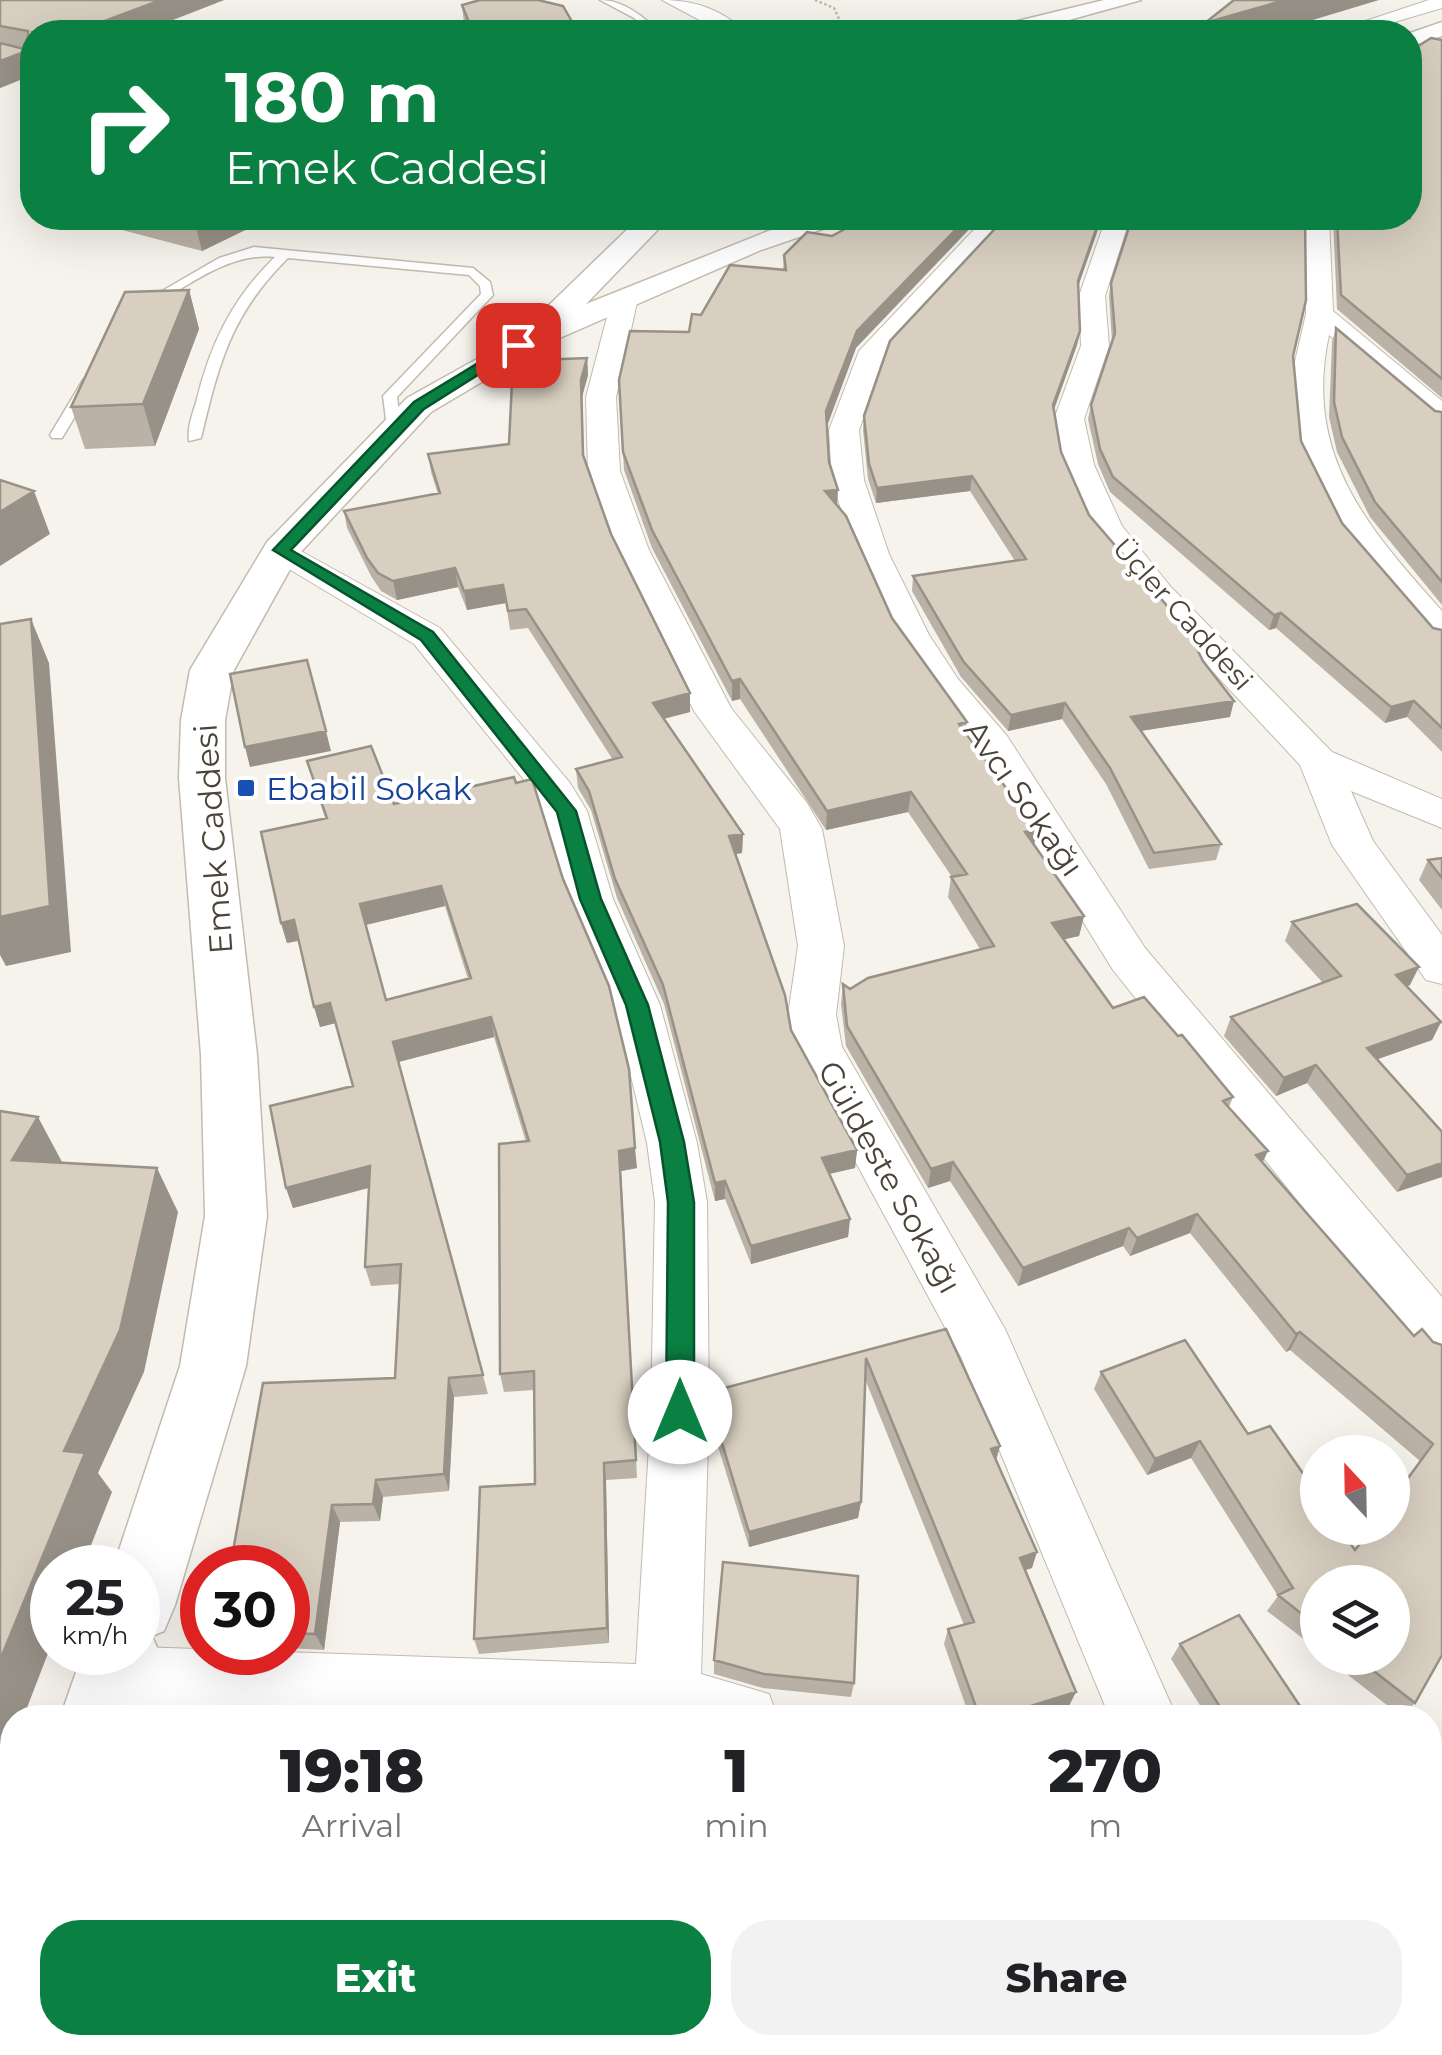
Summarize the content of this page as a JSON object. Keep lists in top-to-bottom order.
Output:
{
  "streets": {
    "street": [
      "Üçler Caddesi",
      "Avcı Sokağı",
      "Emek Caddesi",
      "Güldeste Sokağı"
    ]
  },
  "crossings": [
    ["Emek Caddesi", "Güldeste Sokağı"]
  ],
  "places": {
    "transit": ["Ebabil Sokak"]
  },
  "north": "top",
  "page": {
    "turn": ["180 m", "Emek Caddesi"],
    "speed": "25 km/h",
    "limit": "30",
    "eta": [
      "19:18",
      "Arrival",
      "1",
      "min",
      "270",
      "m"
    ],
    "buttons": ["Exit", "Share"]
  }
}
